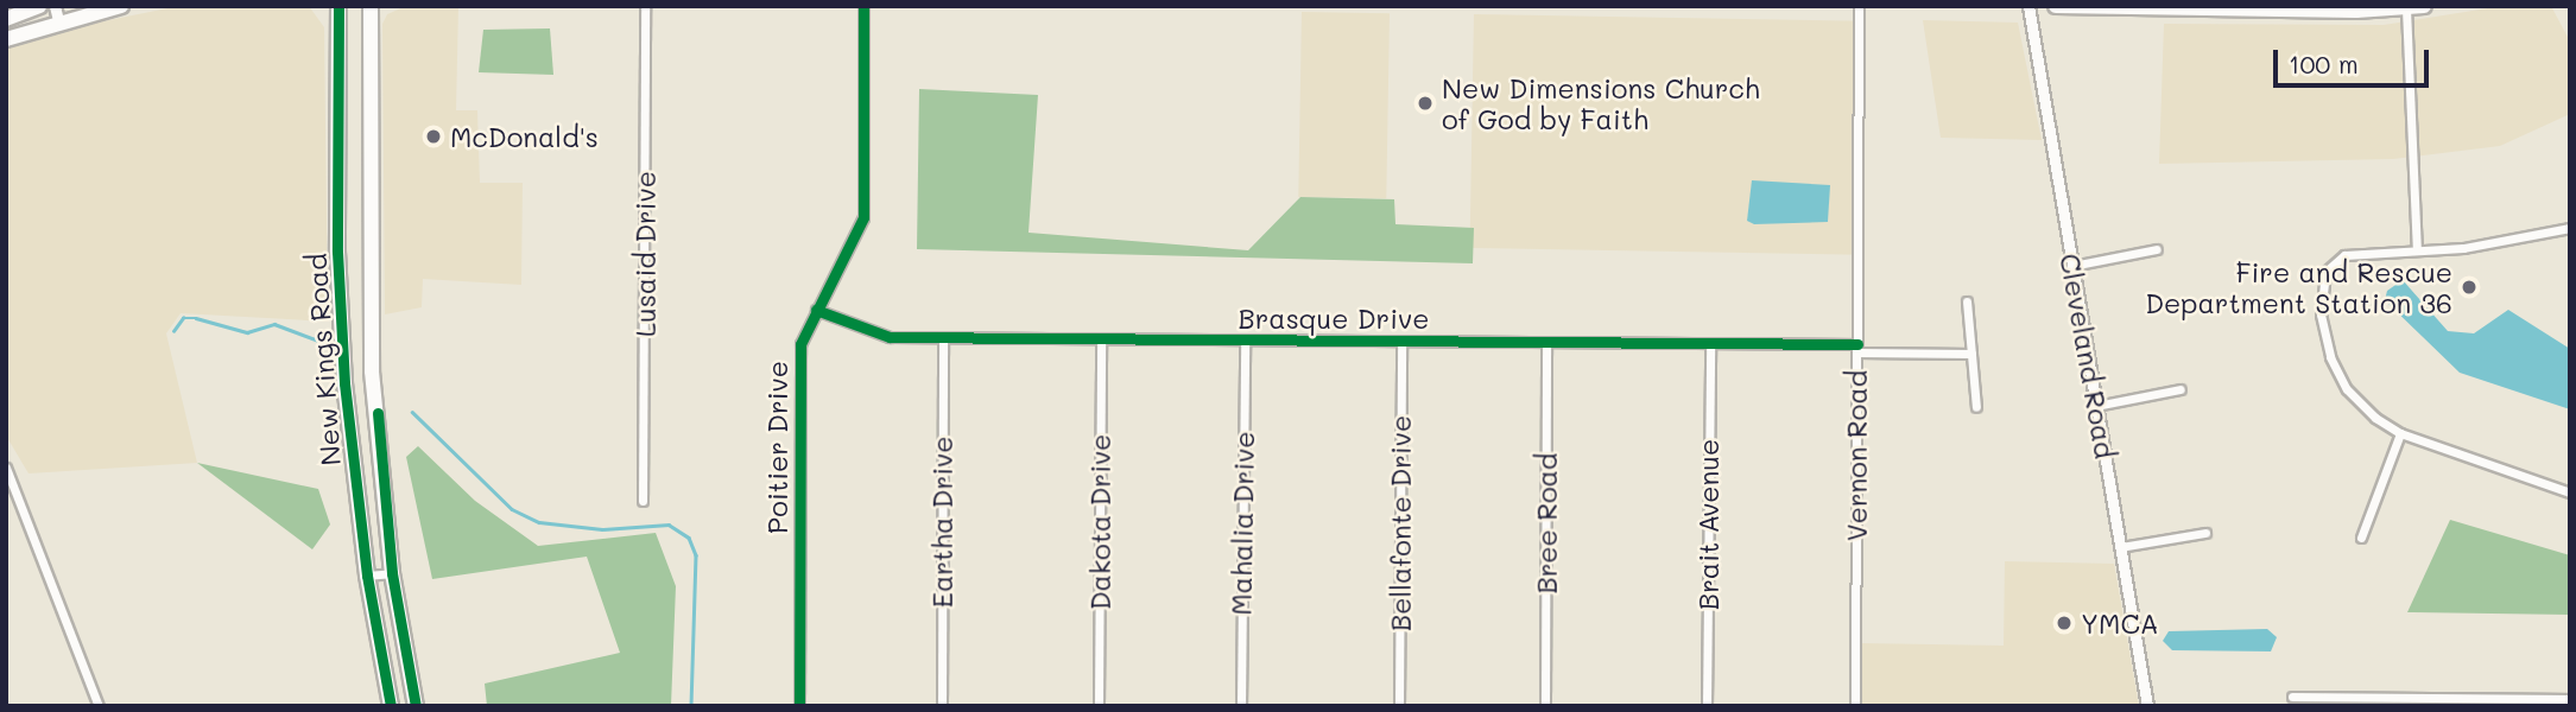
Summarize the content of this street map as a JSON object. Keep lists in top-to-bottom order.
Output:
{
  "streets": {
    "main road": ["New Kings Road"],
    "street": [
      "Lusaid Drive",
      "Brasque Drive",
      "Cleveland Road",
      "Poitier Drive",
      "Vernon Road",
      "Eartha Drive",
      "Dakota Drive",
      "Mahalia Drive",
      "Bellafonte Drive",
      "Bree Road",
      "Brait Avenue"
    ]
  },
  "crossings": [
    ["Brasque Drive", "Poitier Drive"],
    ["Brasque Drive", "Vernon Road"],
    ["Brasque Drive", "Eartha Drive"],
    ["Brasque Drive", "Dakota Drive"],
    ["Brasque Drive", "Mahalia Drive"],
    ["Brasque Drive", "Bellafonte Drive"],
    ["Brasque Drive", "Bree Road"],
    ["Brasque Drive", "Brait Avenue"]
  ],
  "places": [
    "New Dimensions Church of God by Faith",
    "McDonald's",
    "Fire and Rescue Department Station 36",
    "YMCA"
  ],
  "scale_bar": "100 m"
}
